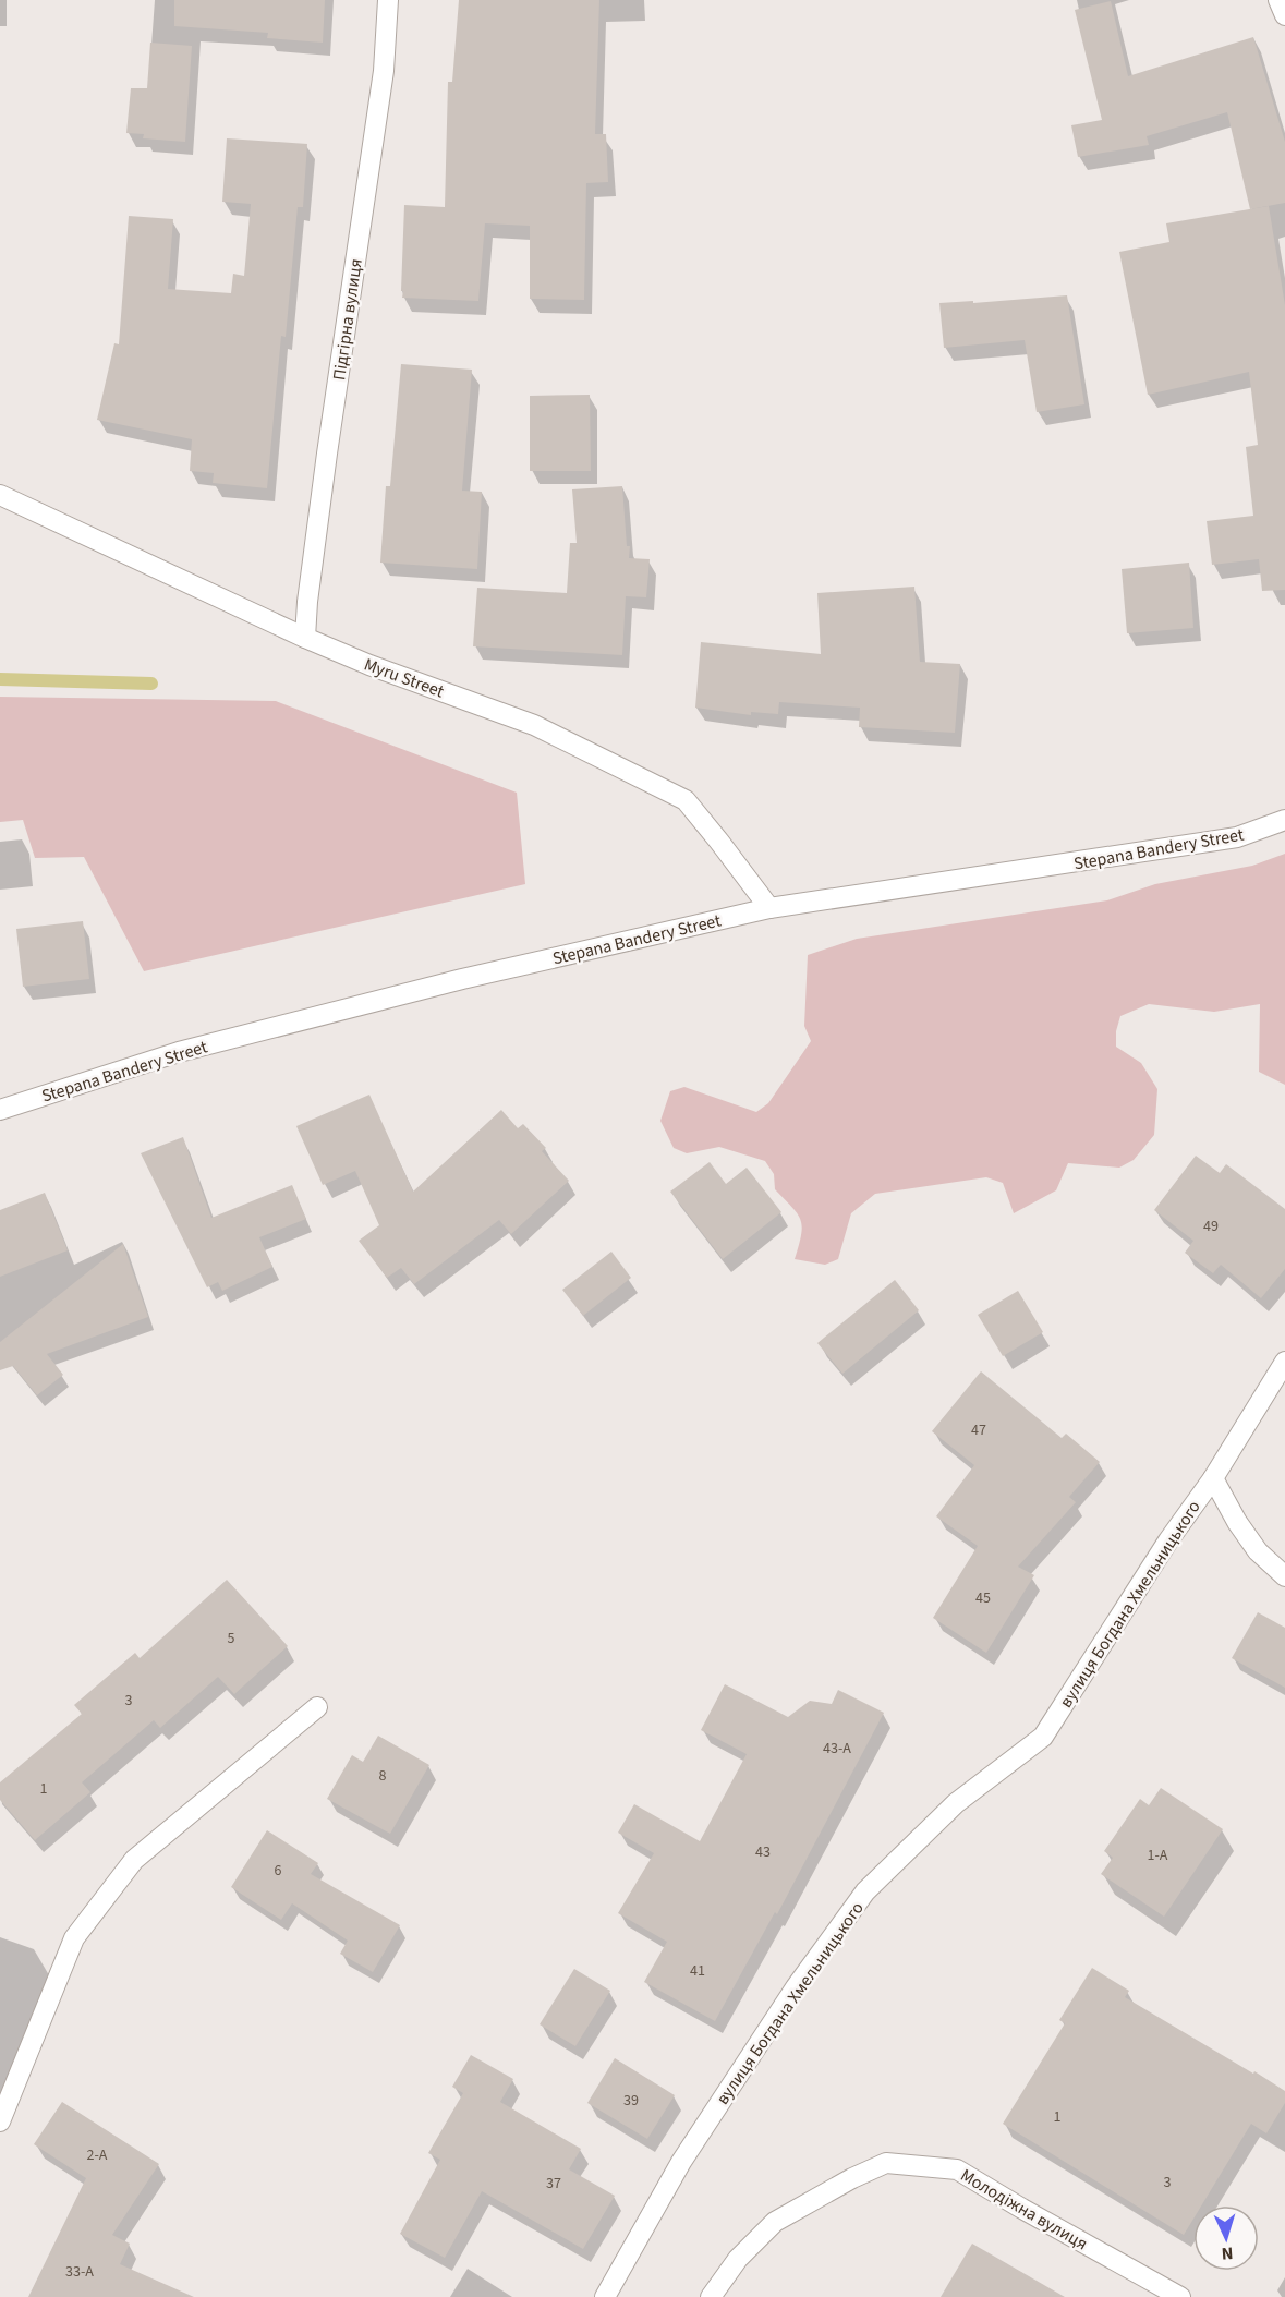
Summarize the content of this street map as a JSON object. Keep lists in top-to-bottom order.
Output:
{
  "streets": {
    "street": [
      "Підгірна вулиця",
      "Myru Street",
      "Stepana Bandery Street",
      "вулиця Богдана Хмельницького",
      "Молодіжна вулиця"
    ]
  },
  "crossings": [
    ["Підгірна вулиця", "Myru Street"],
    ["Myru Street", "Stepana Bandery Street"]
  ],
  "house_numbers": [
    "49",
    "47",
    "45",
    "5",
    "3",
    "43-А",
    "8",
    "1",
    "43",
    "1-А",
    "6",
    "41",
    "39",
    "1",
    "2-А",
    "3",
    "37",
    "33-А"
  ],
  "north": "bottom"
}
